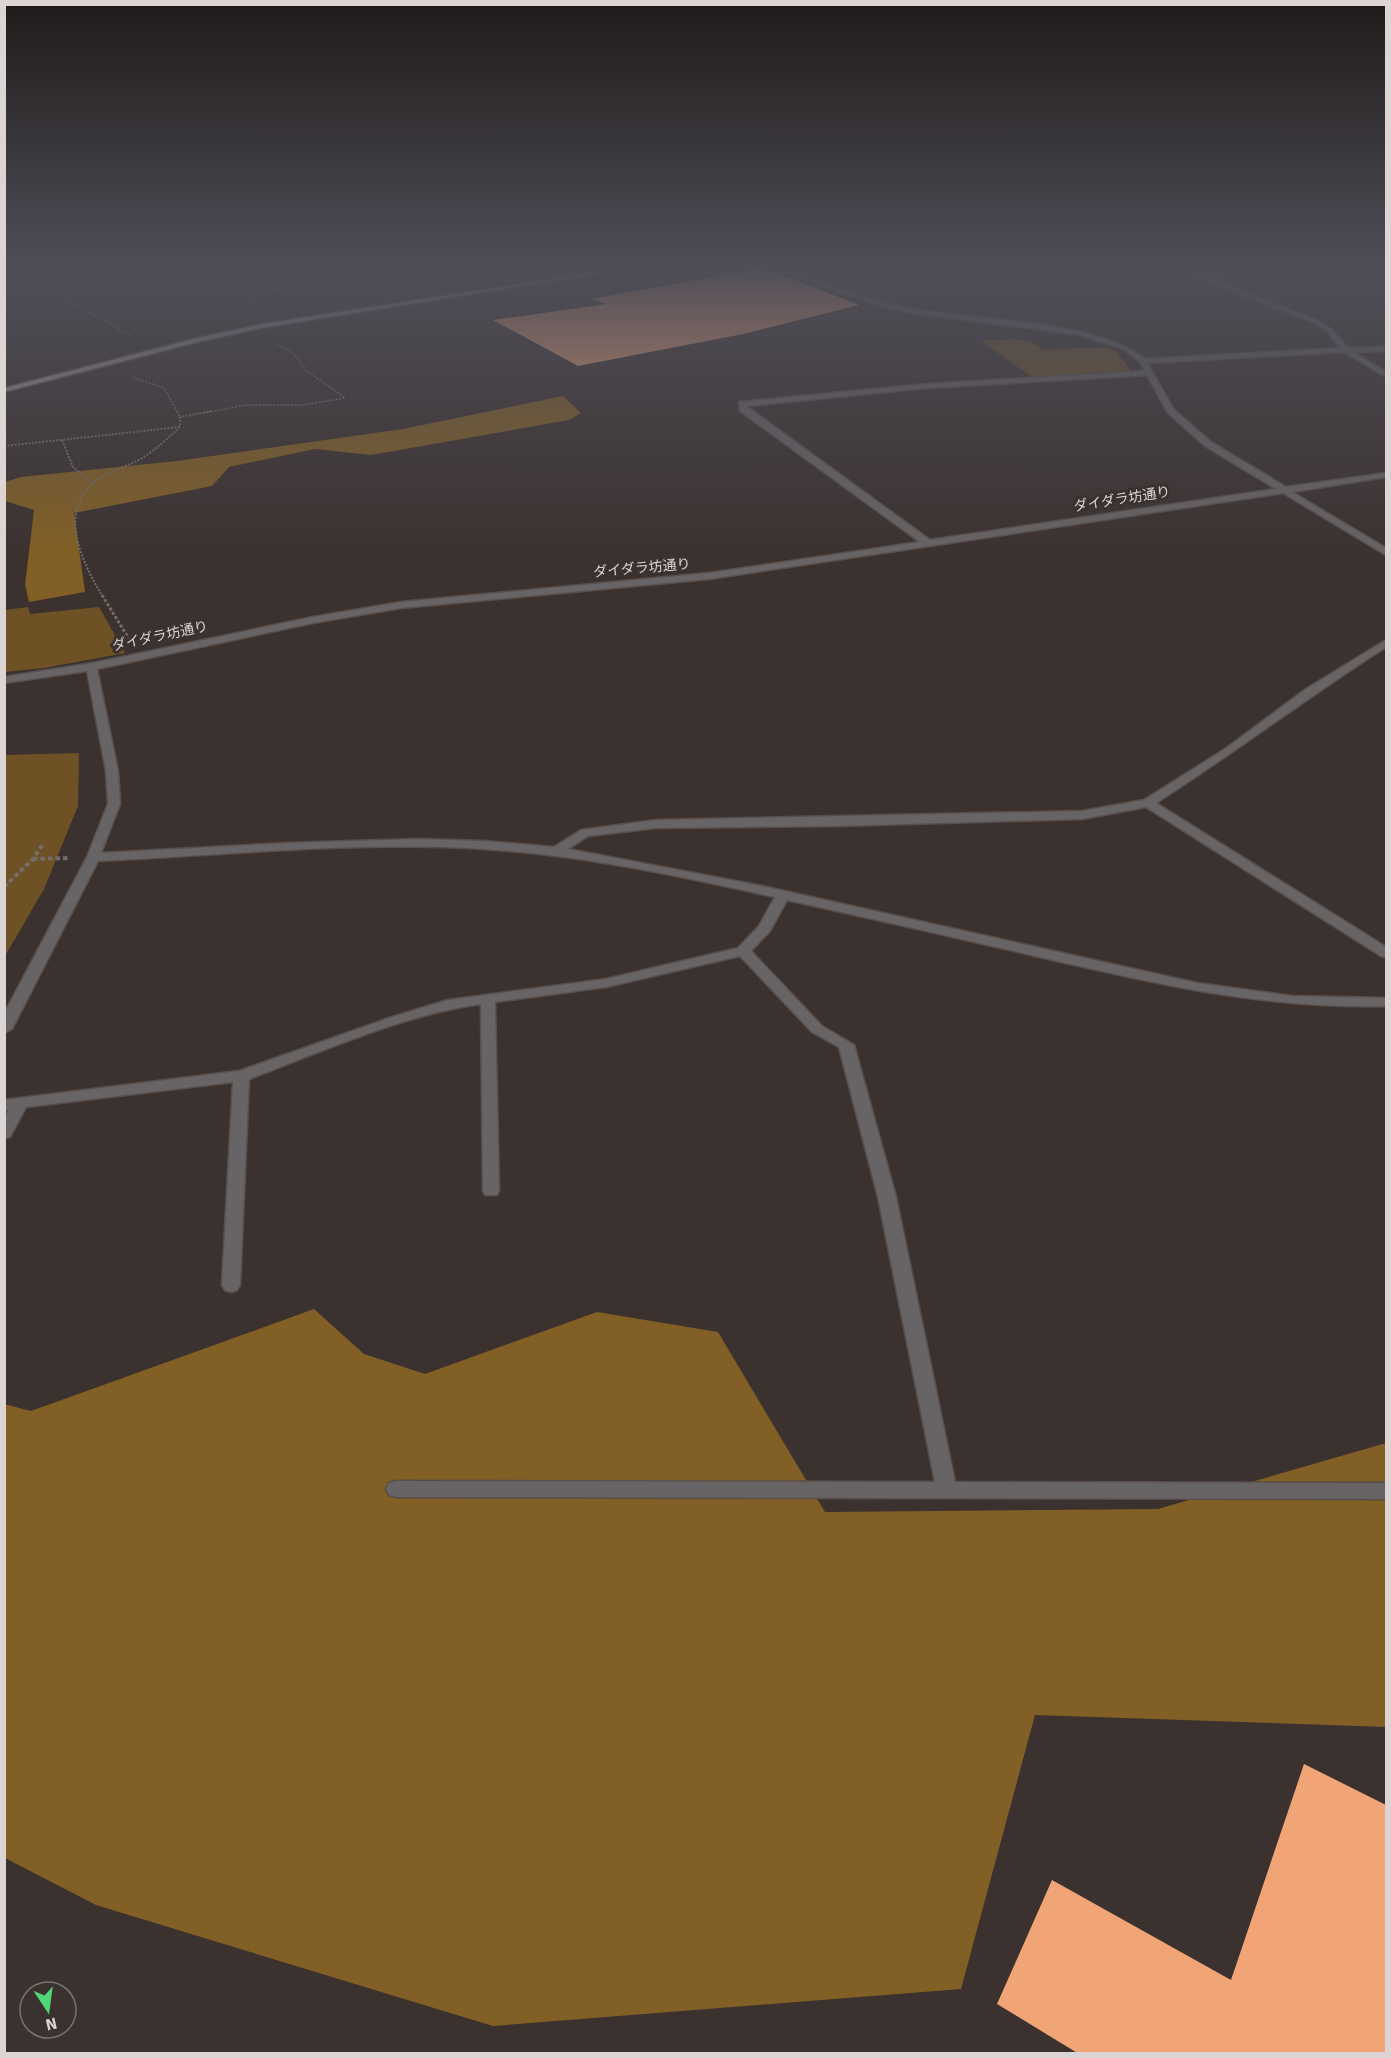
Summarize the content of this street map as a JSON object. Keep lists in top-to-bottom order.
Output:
{
  "streets": {
    "street": ["ダイダラ坊通り"]
  },
  "north": "bottom"
}
